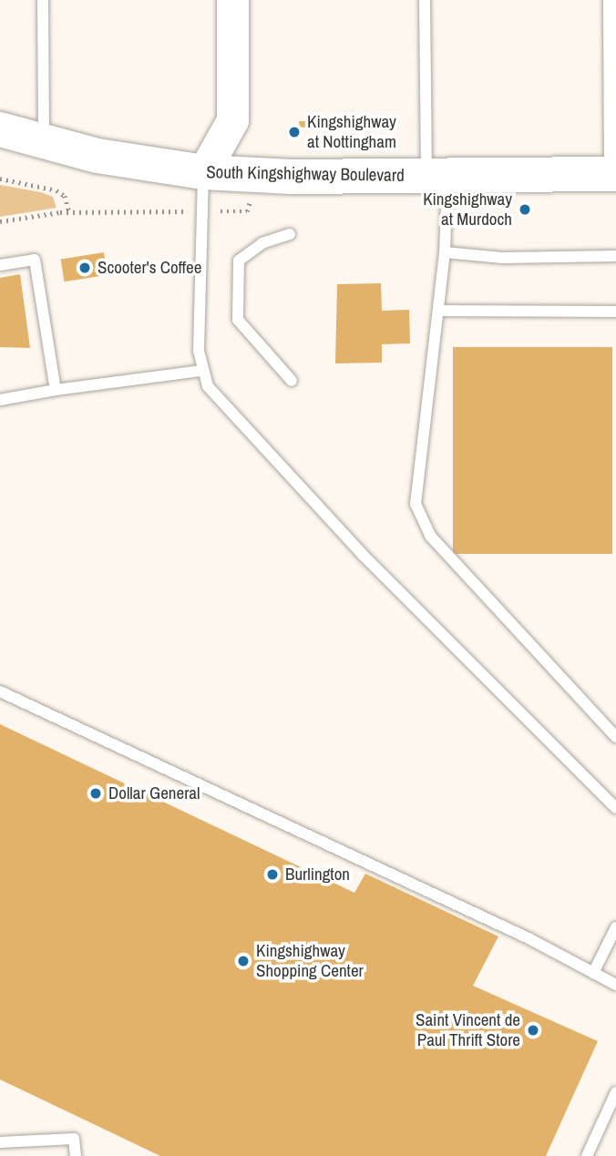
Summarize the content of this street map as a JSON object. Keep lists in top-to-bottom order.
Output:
{
  "streets": {
    "main road": ["South Kingshighway Boulevard"]
  },
  "places": [
    "Kingshighway at Nottingham",
    "Kingshighway at Murdoch",
    "Scooter's Coffee",
    "Dollar General",
    "Burlington",
    "Kingshighway Shopping Center",
    "Saint Vincent de Paul Thrift Store"
  ]
}
